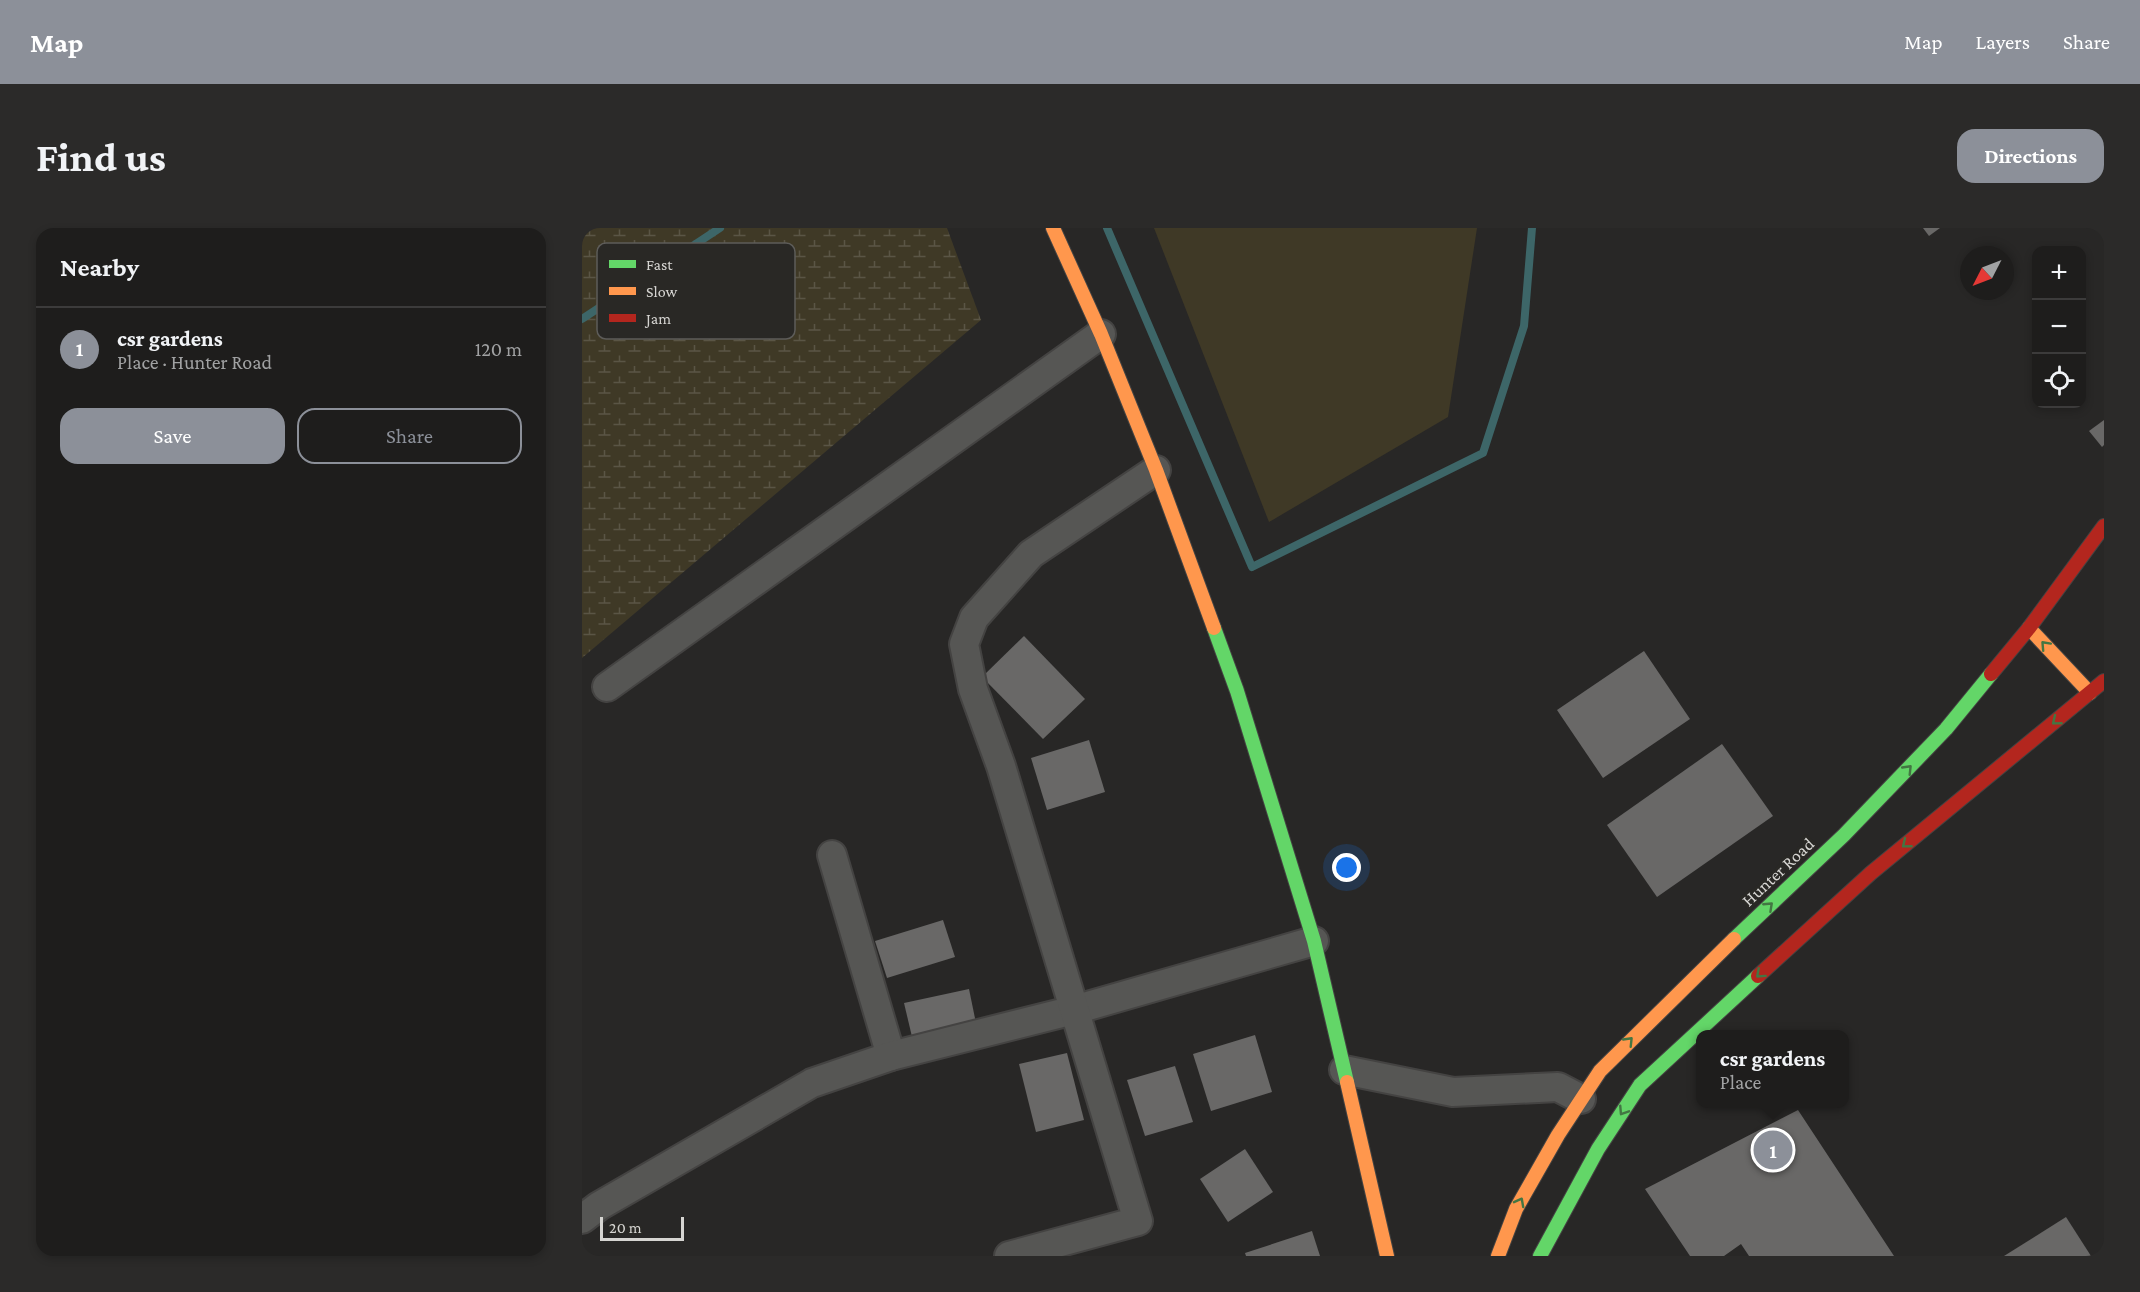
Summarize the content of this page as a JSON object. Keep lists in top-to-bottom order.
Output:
{
  "streets": {
    "main road": ["Hunter Road"]
  },
  "legend": ["Fast", "Slow", "Jam"],
  "scale_bar": "20 m",
  "north": "bottom left",
  "page": {
    "header": "Map",
    "nav": ["Map", "Layers", "Share"],
    "buttons": [
      "Directions",
      ["Save", "Share"]
    ],
    "title": "Find us",
    "heading": "Nearby",
    "map_buttons": ["+", "−"],
    "list": [
      {
        "mark": "1",
        "name": "csr gardens",
        "note": "Place · Hunter Road",
        "value": "120 m"
      }
    ],
    "popup": ["csr gardens", "Place"],
    "pins": "1",
    "scale": "20 m"
  }
}
